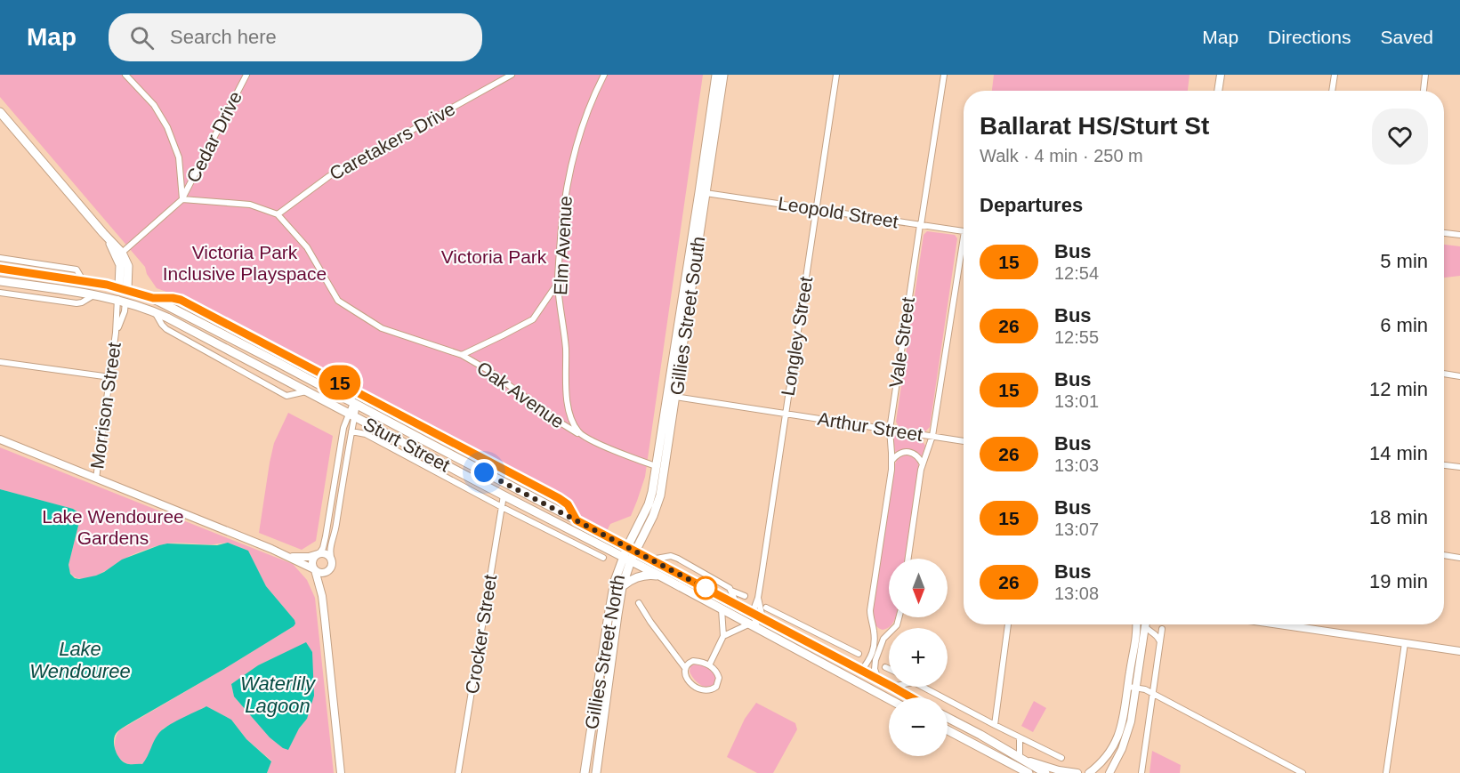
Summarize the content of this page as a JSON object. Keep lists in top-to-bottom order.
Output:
{
  "streets": {
    "main road": ["Gillies Street South", "Sturt Street", "Gillies Street North"],
    "street": [
      "Cedar Drive",
      "Caretakers Drive",
      "Leopold Street",
      "Elm Avenue",
      "Longley Street",
      "Vale Street",
      "Oak Avenue",
      "Morrison Street",
      "Arthur Street",
      "Crocker Street"
    ]
  },
  "crossings": [
    ["Cedar Drive", "Oak Avenue"],
    ["Caretakers Drive", "Oak Avenue"],
    ["Leopold Street", "Gillies Street South"],
    ["Leopold Street", "Longley Street"],
    ["Leopold Street", "Vale Street"],
    ["Elm Avenue", "Oak Avenue"],
    ["Gillies Street South", "Arthur Street"],
    ["Gillies Street South", "Sturt Street"],
    ["Gillies Street South", "Gillies Street North"],
    ["Longley Street", "Arthur Street"],
    ["Longley Street", "Sturt Street"],
    ["Vale Street", "Arthur Street"],
    ["Vale Street", "Sturt Street"],
    ["Morrison Street", "Sturt Street"],
    ["Sturt Street", "Crocker Street"],
    ["Sturt Street", "Gillies Street North"]
  ],
  "water": ["Lake Wendouree", "Waterlily Lagoon"],
  "parks": ["Victoria Park Inclusive Playspace", "Victoria Park", "Lake Wendouree Gardens"],
  "lines": ["bus line 15"],
  "north": "bottom",
  "page": {
    "header": "Map",
    "search": "Search here",
    "nav": ["Map", "Directions", "Saved"],
    "on_map": "15",
    "heading": [
      ["Ballarat HS/Sturt St", "Walk · 4 min · 250 m"],
      "Departures"
    ],
    "list": [
      {
        "mark": "15",
        "name": "Bus",
        "note": "12:54",
        "value": "5 min"
      },
      {
        "mark": "26",
        "name": "Bus",
        "note": "12:55",
        "value": "6 min"
      },
      {
        "mark": "15",
        "name": "Bus",
        "note": "13:01",
        "value": "12 min"
      },
      {
        "mark": "26",
        "name": "Bus",
        "note": "13:03",
        "value": "14 min"
      },
      {
        "mark": "15",
        "name": "Bus",
        "note": "13:07",
        "value": "18 min"
      },
      {
        "mark": "26",
        "name": "Bus",
        "note": "13:08",
        "value": "19 min"
      }
    ],
    "map_buttons": ["+", "−"]
  }
}
